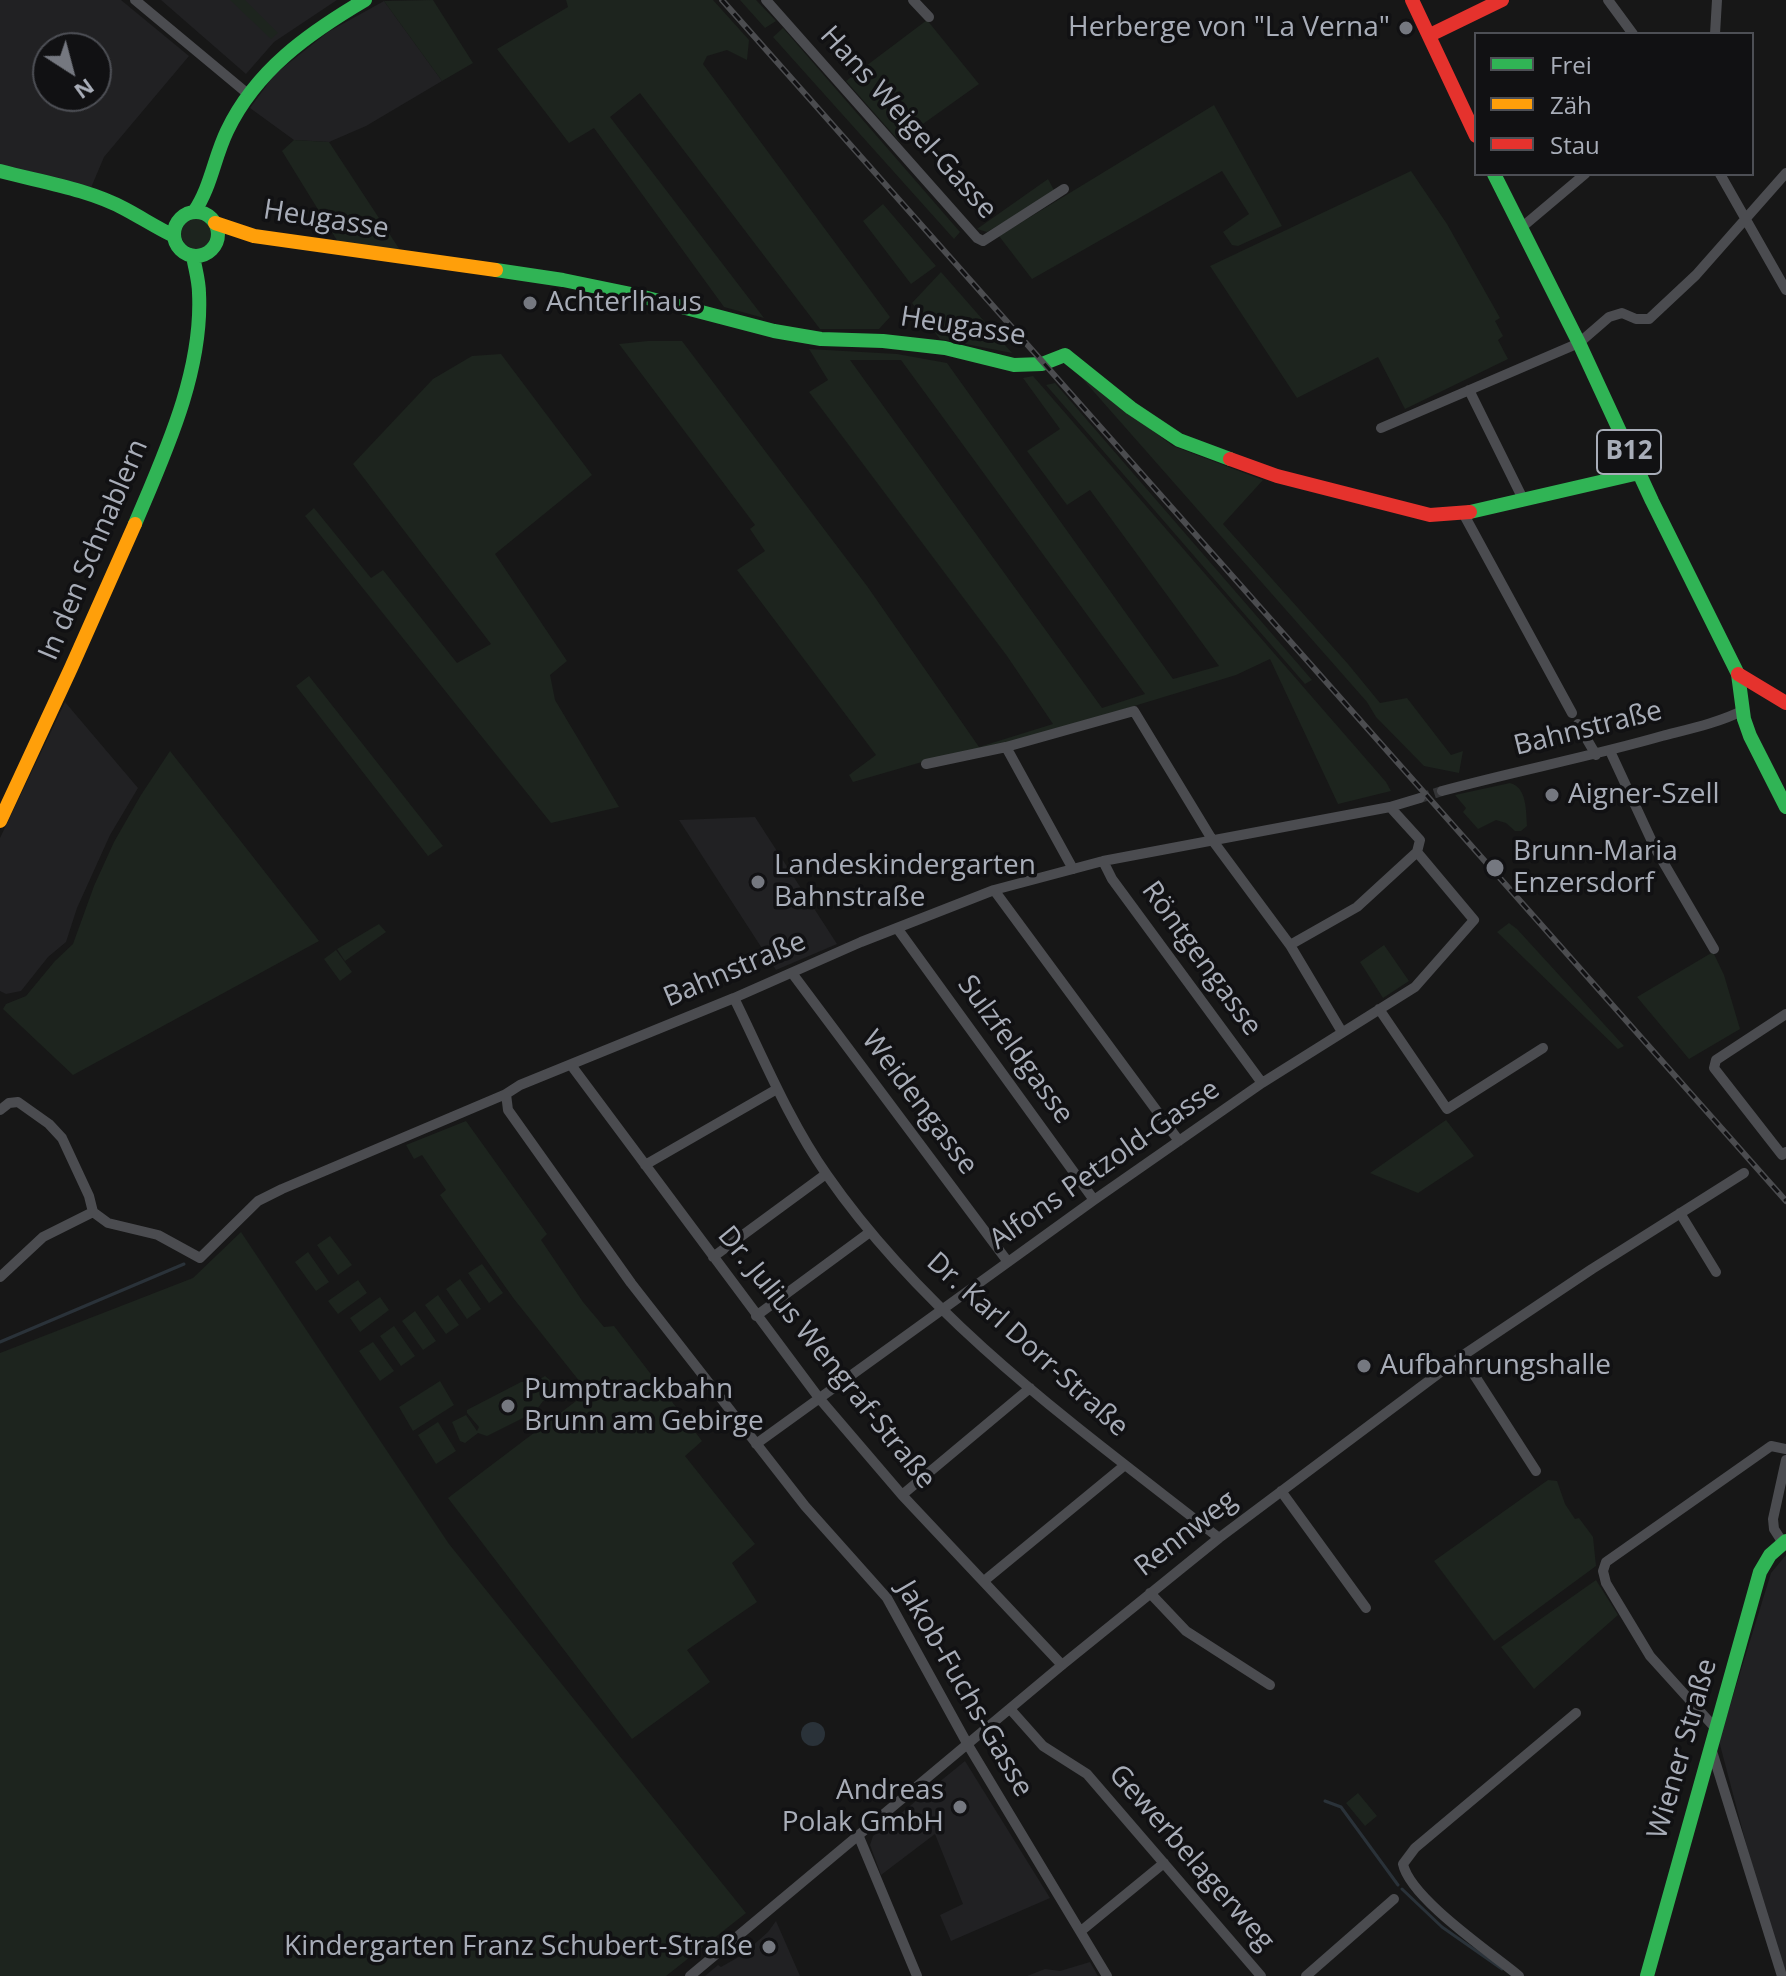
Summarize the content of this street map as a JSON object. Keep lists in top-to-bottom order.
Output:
{
  "streets": {
    "street": [
      "Hans Weigel-Gasse",
      "Heugasse",
      "B12",
      "In den Schnablern",
      "Bahnstraße",
      "Röntgengasse",
      "Sulzfeldgasse",
      "Weidengasse",
      "Alfons Petzold-Gasse",
      "Dr. Karl Dorr-Straße",
      "Dr. Julius Wengraf-Straße",
      "Rennweg",
      "Jakob-Fuchs-Gasse",
      "Wiener Straße",
      "Gewerbelagerweg"
    ]
  },
  "crossings": [
    ["Heugasse", "B12"],
    ["Heugasse", "In den Schnablern"],
    ["B12", "Bahnstraße"],
    ["Bahnstraße", "Röntgengasse"],
    ["Bahnstraße", "Sulzfeldgasse"],
    ["Bahnstraße", "Weidengasse"],
    ["Bahnstraße", "Dr. Karl Dorr-Straße"],
    ["Bahnstraße", "Dr. Julius Wengraf-Straße"],
    ["Bahnstraße", "Jakob-Fuchs-Gasse"],
    ["Röntgengasse", "Alfons Petzold-Gasse"],
    ["Sulzfeldgasse", "Alfons Petzold-Gasse"],
    ["Weidengasse", "Alfons Petzold-Gasse"],
    ["Alfons Petzold-Gasse", "Dr. Karl Dorr-Straße"],
    ["Alfons Petzold-Gasse", "Dr. Julius Wengraf-Straße"],
    ["Alfons Petzold-Gasse", "Jakob-Fuchs-Gasse"],
    ["Dr. Karl Dorr-Straße", "Rennweg"],
    ["Dr. Julius Wengraf-Straße", "Rennweg"],
    ["Rennweg", "Jakob-Fuchs-Gasse"],
    ["Rennweg", "Gewerbelagerweg"]
  ],
  "places": [
    "Herberge von \"La Verna\"",
    "Achterlhaus",
    "Aigner-Szell",
    "Brunn-Maria Enzersdorf",
    "Landeskindergarten Bahnstraße",
    "Aufbahrungshalle",
    "Pumptrackbahn Brunn am Gebirge",
    "Andreas Polak GmbH",
    "Kindergarten Franz Schubert-Straße"
  ],
  "legend": ["Frei", "Zäh", "Stau"],
  "north": "bottom right"
}
